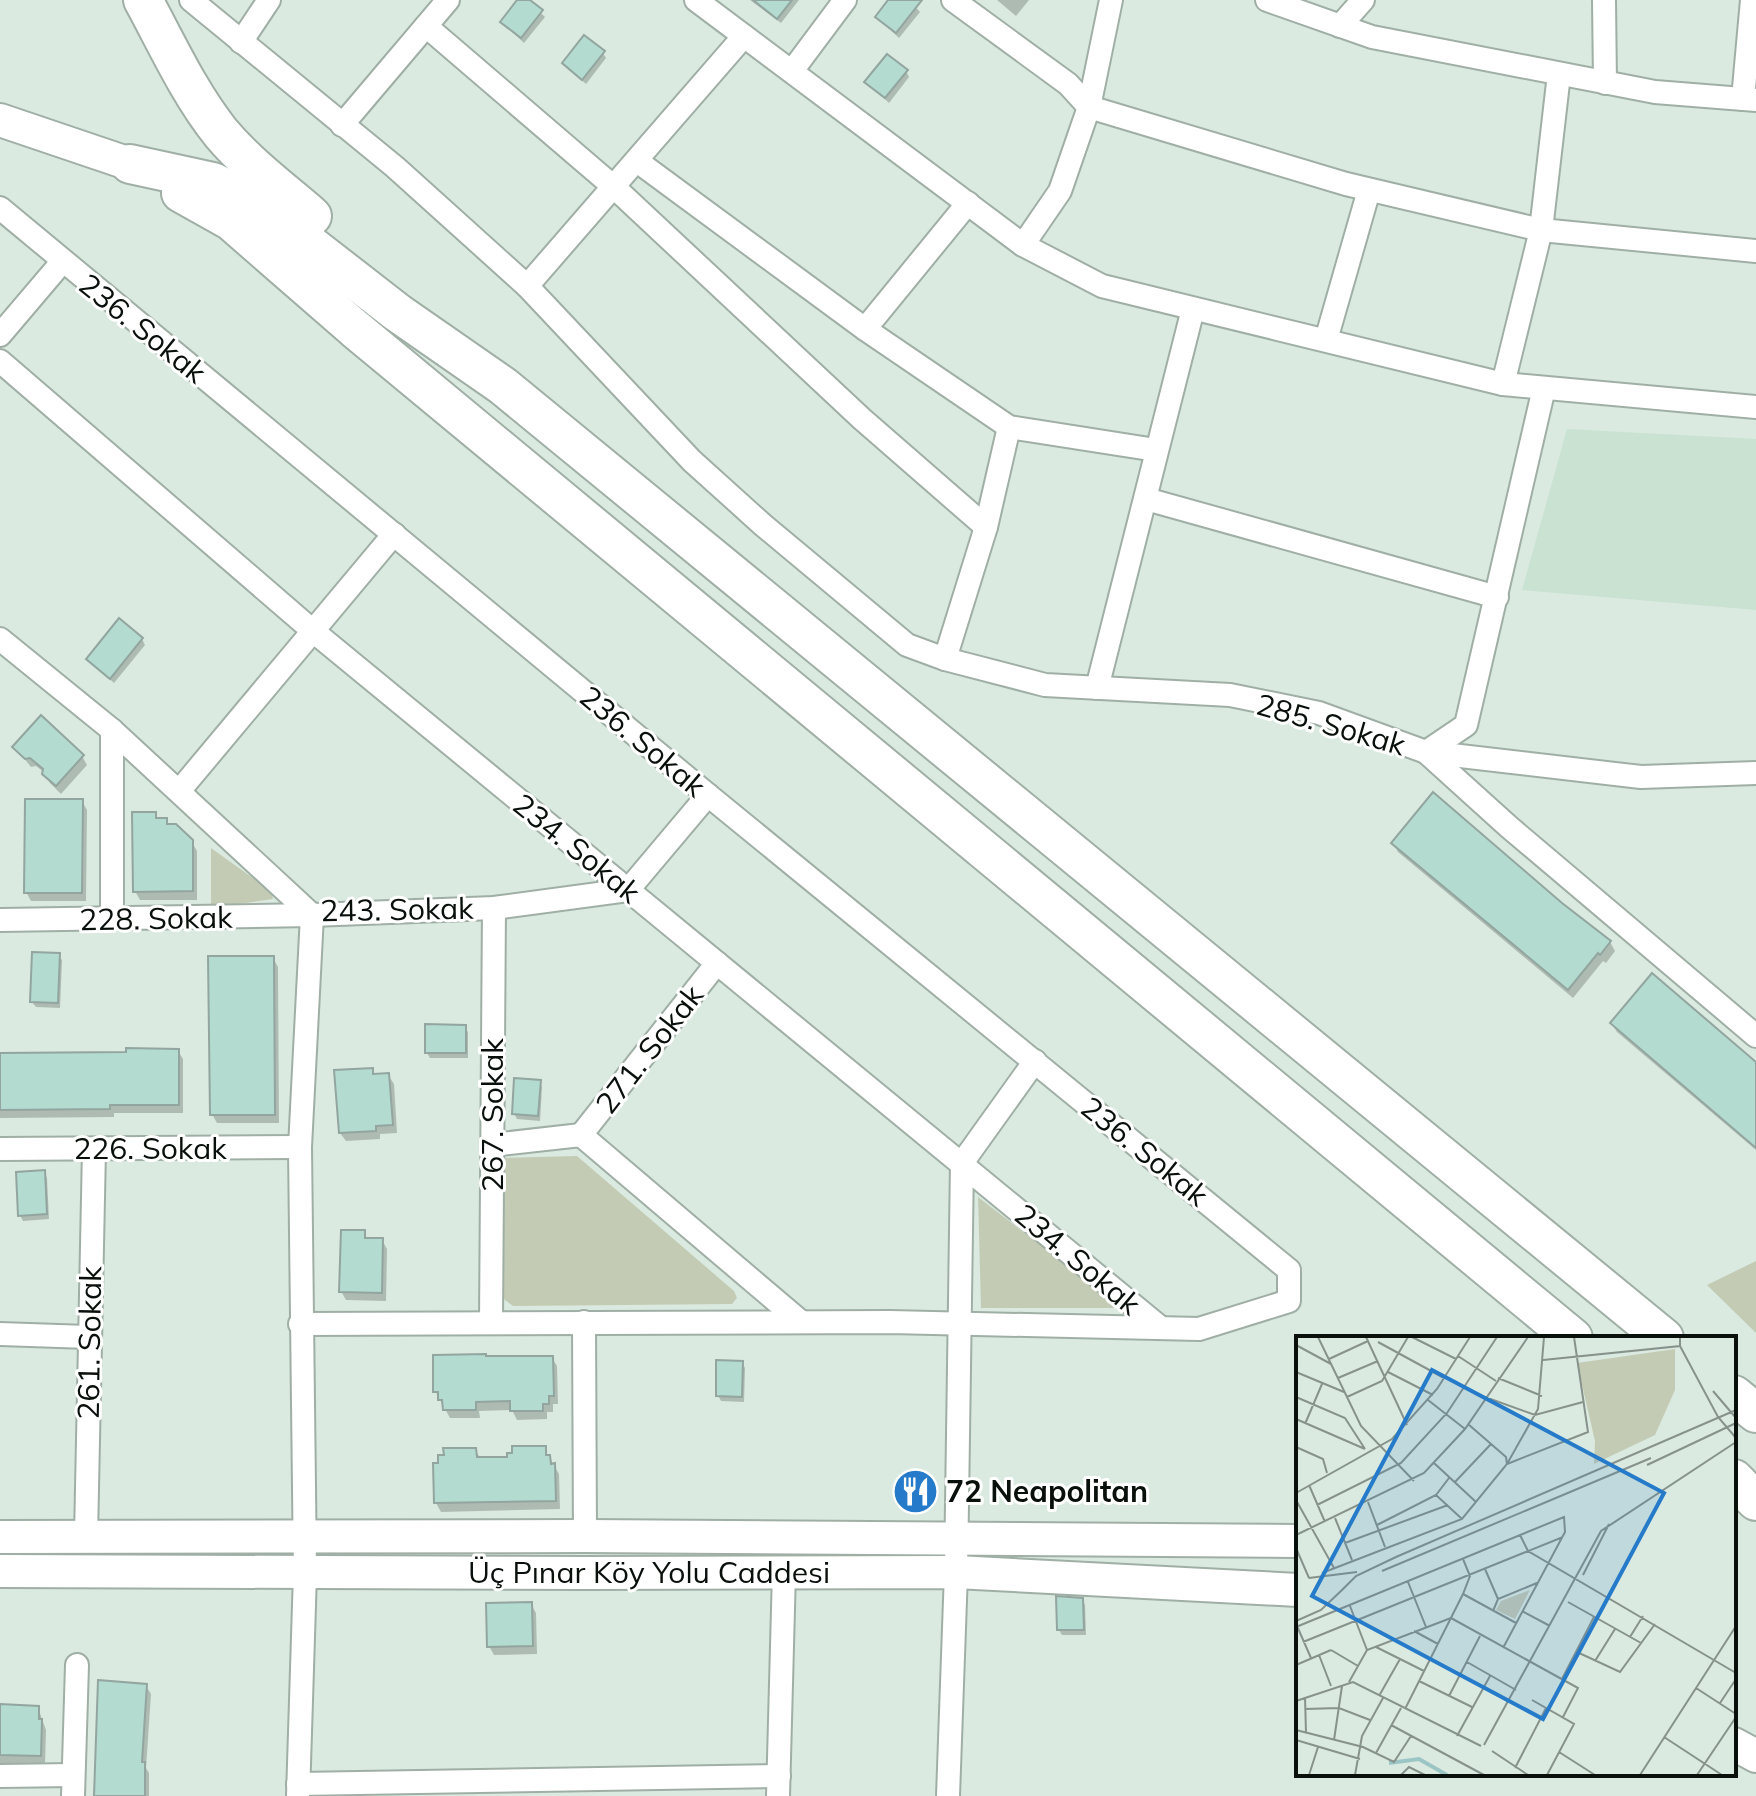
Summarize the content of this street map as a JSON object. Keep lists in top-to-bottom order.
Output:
{
  "streets": {
    "main road": ["Üç Pınar Köy Yolu Caddesi"],
    "street": [
      "236. Sokak",
      "285. Sokak",
      "234. Sokak",
      "243. Sokak",
      "228. Sokak",
      "271. Sokak",
      "267. Sokak",
      "226. Sokak",
      "261. Sokak"
    ]
  },
  "crossings": [
    ["236. Sokak", "234. Sokak"],
    ["234. Sokak", "243. Sokak"],
    ["234. Sokak", "271. Sokak"],
    ["243. Sokak", "228. Sokak"],
    ["243. Sokak", "267. Sokak"],
    ["226. Sokak", "261. Sokak"],
    ["261. Sokak", "Üç Pınar Köy Yolu Caddesi"]
  ],
  "places": {
    "restaurant": ["72 Neapolitan"]
  }
}
